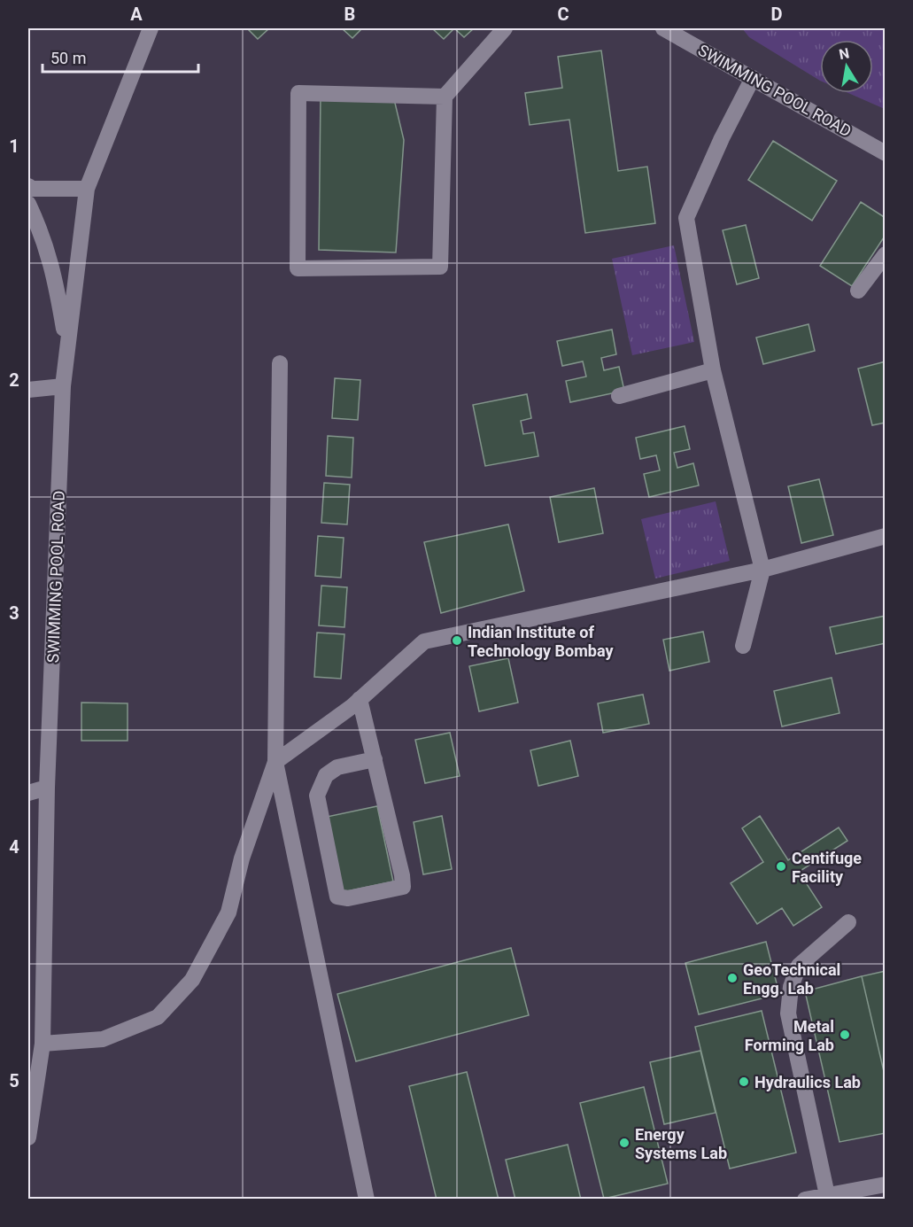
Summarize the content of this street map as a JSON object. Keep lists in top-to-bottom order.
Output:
{
  "streets": {
    "lane": ["SWIMMING POOL ROAD"]
  },
  "places": [
    "Indian Institute of Technology Bombay",
    "Centifuge Facility",
    "GeoTechnical Engg. Lab",
    "Metal Forming Lab",
    "Hydraulics Lab",
    "Energy Systems Lab"
  ],
  "scale_bar": "50 m",
  "north": "top",
  "grid": {
    "columns": [
      "A",
      "B",
      "C",
      "D"
    ],
    "rows": [
      "1",
      "2",
      "3",
      "4",
      "5"
    ]
  }
}
